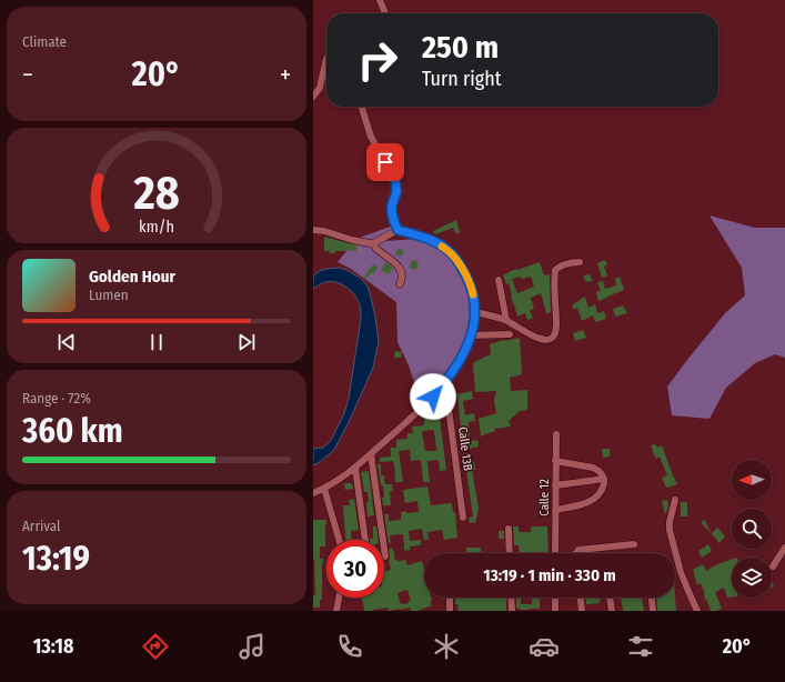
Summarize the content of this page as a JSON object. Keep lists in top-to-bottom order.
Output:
{
  "streets": {
    "street": ["Calle 13B", "Calle 12"]
  },
  "north": "left",
  "page": {
    "tile": [
      "Climate",
      ["Range · 72%", "360 km"],
      ["Arrival", "13:19"]
    ],
    "turn": ["250 m", "Turn right"],
    "heat": ["−", "20°", "+"],
    "song": ["Golden Hour", "Lumen"],
    "limit": "30",
    "trip": "13:19 · 1 min · 330 m",
    "tabs": ["13:18", "20°"],
    "gauge": ["28", "km/h"]
  }
}
